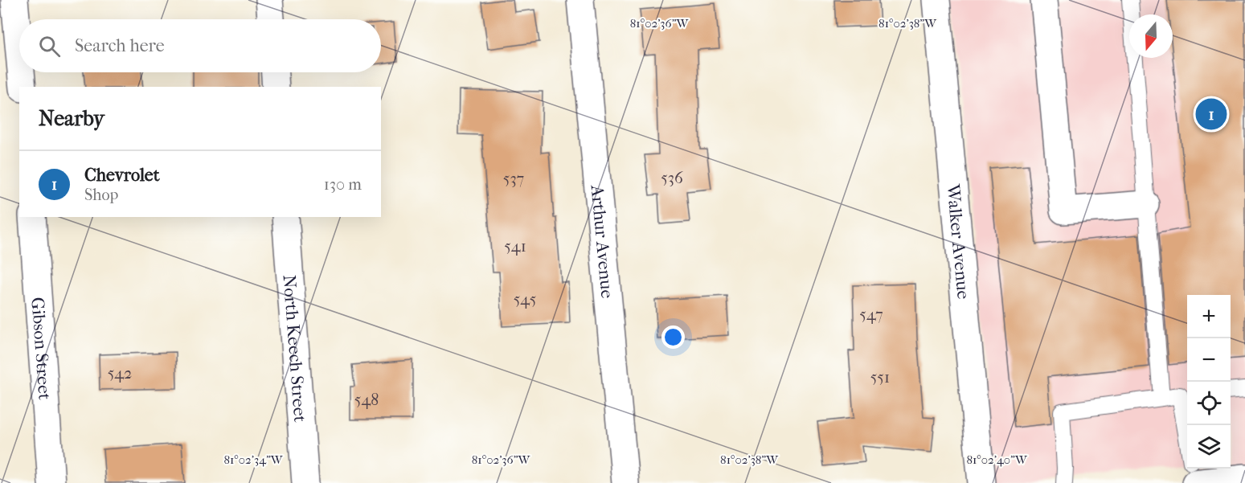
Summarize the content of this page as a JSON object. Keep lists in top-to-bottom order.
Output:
{
  "streets": {
    "street": [
      "Arthur Avenue",
      "Walker Avenue",
      "Gibson Street",
      "North Keech Street"
    ]
  },
  "house_numbers": [
    "536",
    "537",
    "541",
    "545",
    "547",
    "542",
    "551",
    "548"
  ],
  "north": "bottom",
  "page": {
    "search": "Search here",
    "heading": "Nearby",
    "pins": "1",
    "list": [
      {
        "mark": "1",
        "name": "Chevrolet",
        "note": "Shop",
        "value": "130 m"
      }
    ],
    "map_buttons": ["+", "−"]
  },
  "coordinates": [
    "81°02'38\"W",
    "81°02'36\"W",
    "81°02'34\"W",
    "81°02'40\"W"
  ]
}
